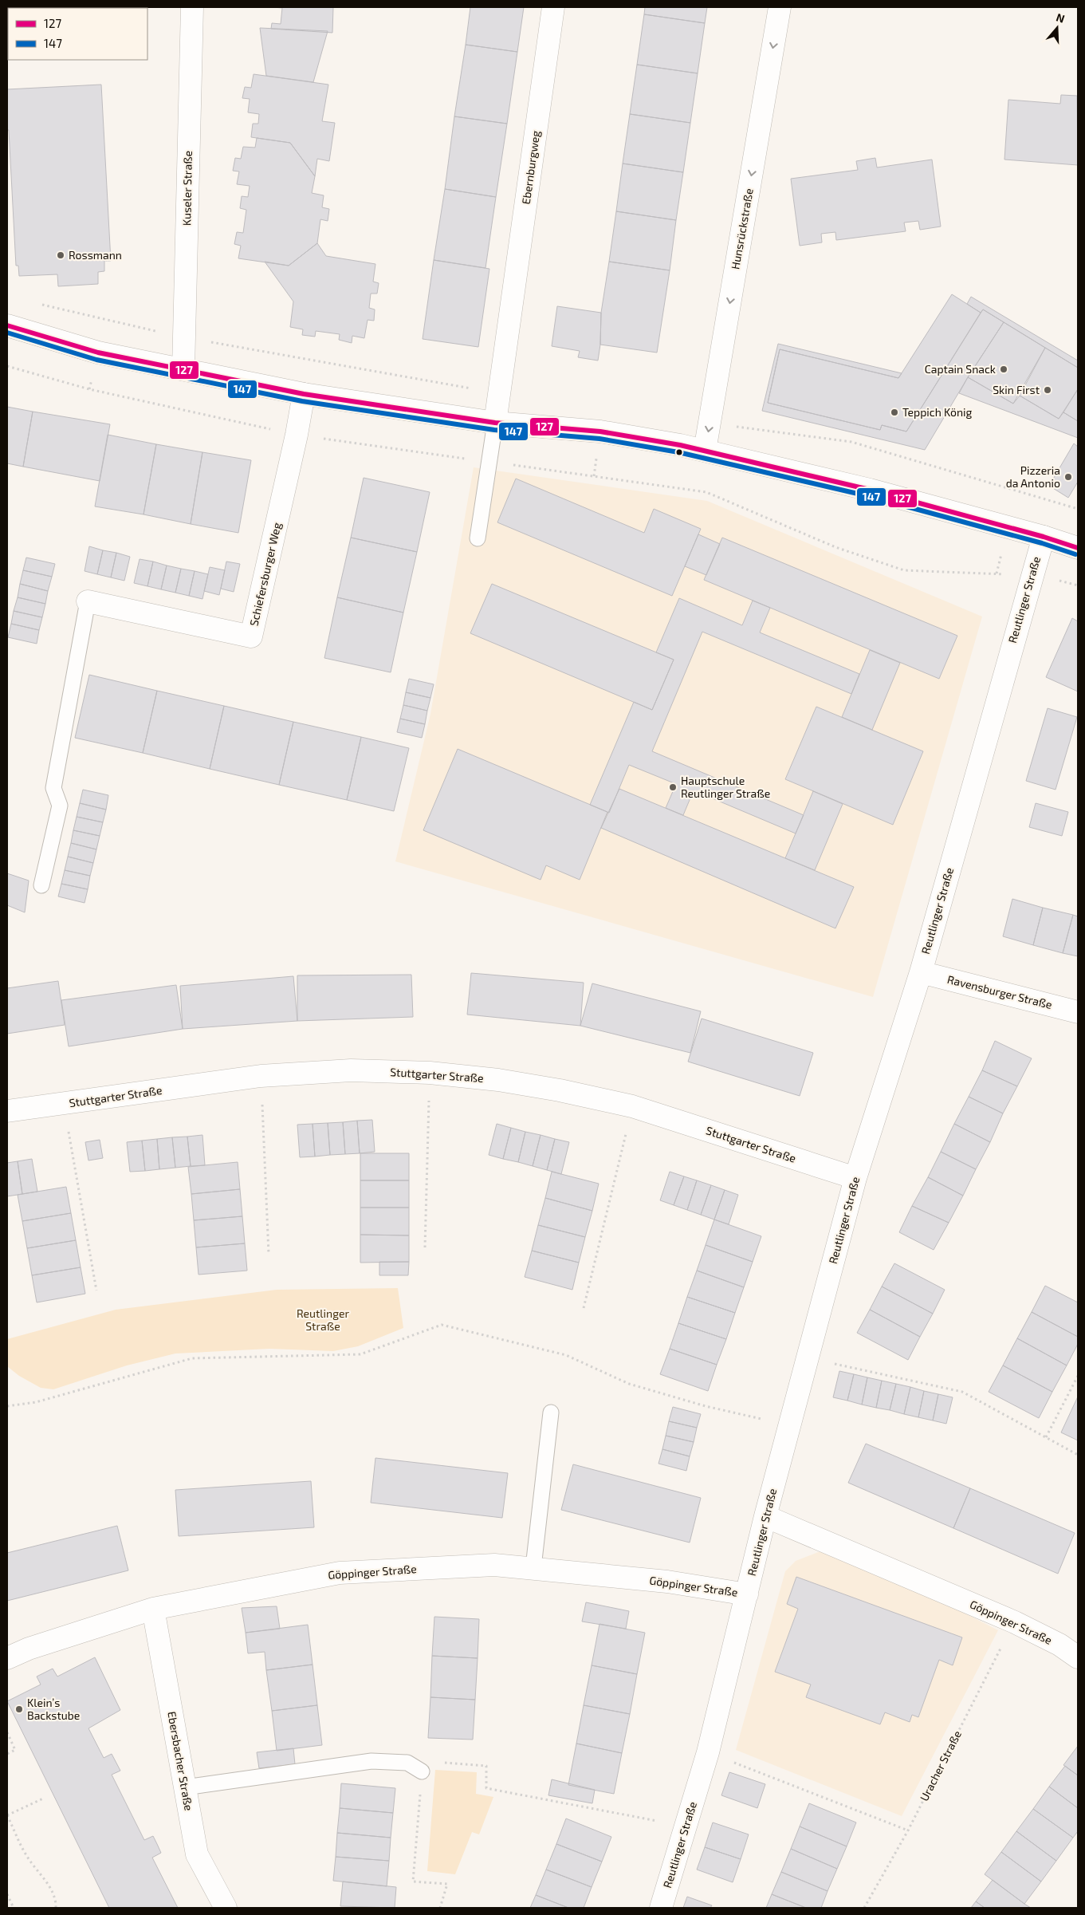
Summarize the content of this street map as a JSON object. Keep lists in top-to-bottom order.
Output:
{
  "streets": {
    "street": [
      "Ebernburgweg",
      "Kuseler Straße",
      "Hunsrückstraße",
      "Schiefersburger Weg",
      "Reutlinger Straße",
      "Ravensburger Straße",
      "Stuttgarter Straße",
      "Göppinger Straße",
      "Ebersbacher Straße"
    ],
    "path": ["Uracher Straße"]
  },
  "crossings": [
    ["Reutlinger Straße", "Ravensburger Straße"],
    ["Reutlinger Straße", "Stuttgarter Straße"],
    ["Reutlinger Straße", "Göppinger Straße"],
    ["Göppinger Straße", "Ebersbacher Straße"],
    ["Göppinger Straße", "Uracher Straße"]
  ],
  "one_way": ["Hunsrückstraße"],
  "parks": ["Reutlinger Straße"],
  "places": [
    "Rossmann",
    "Captain Snack",
    "Skin First",
    "Teppich König",
    "Pizzeria da Antonio",
    "Hauptschule Reutlinger Straße",
    "Klein’s Backstube"
  ],
  "lines": ["transit line 127", "transit line 147"],
  "legend": ["127", "147"],
  "north": "top"
}
